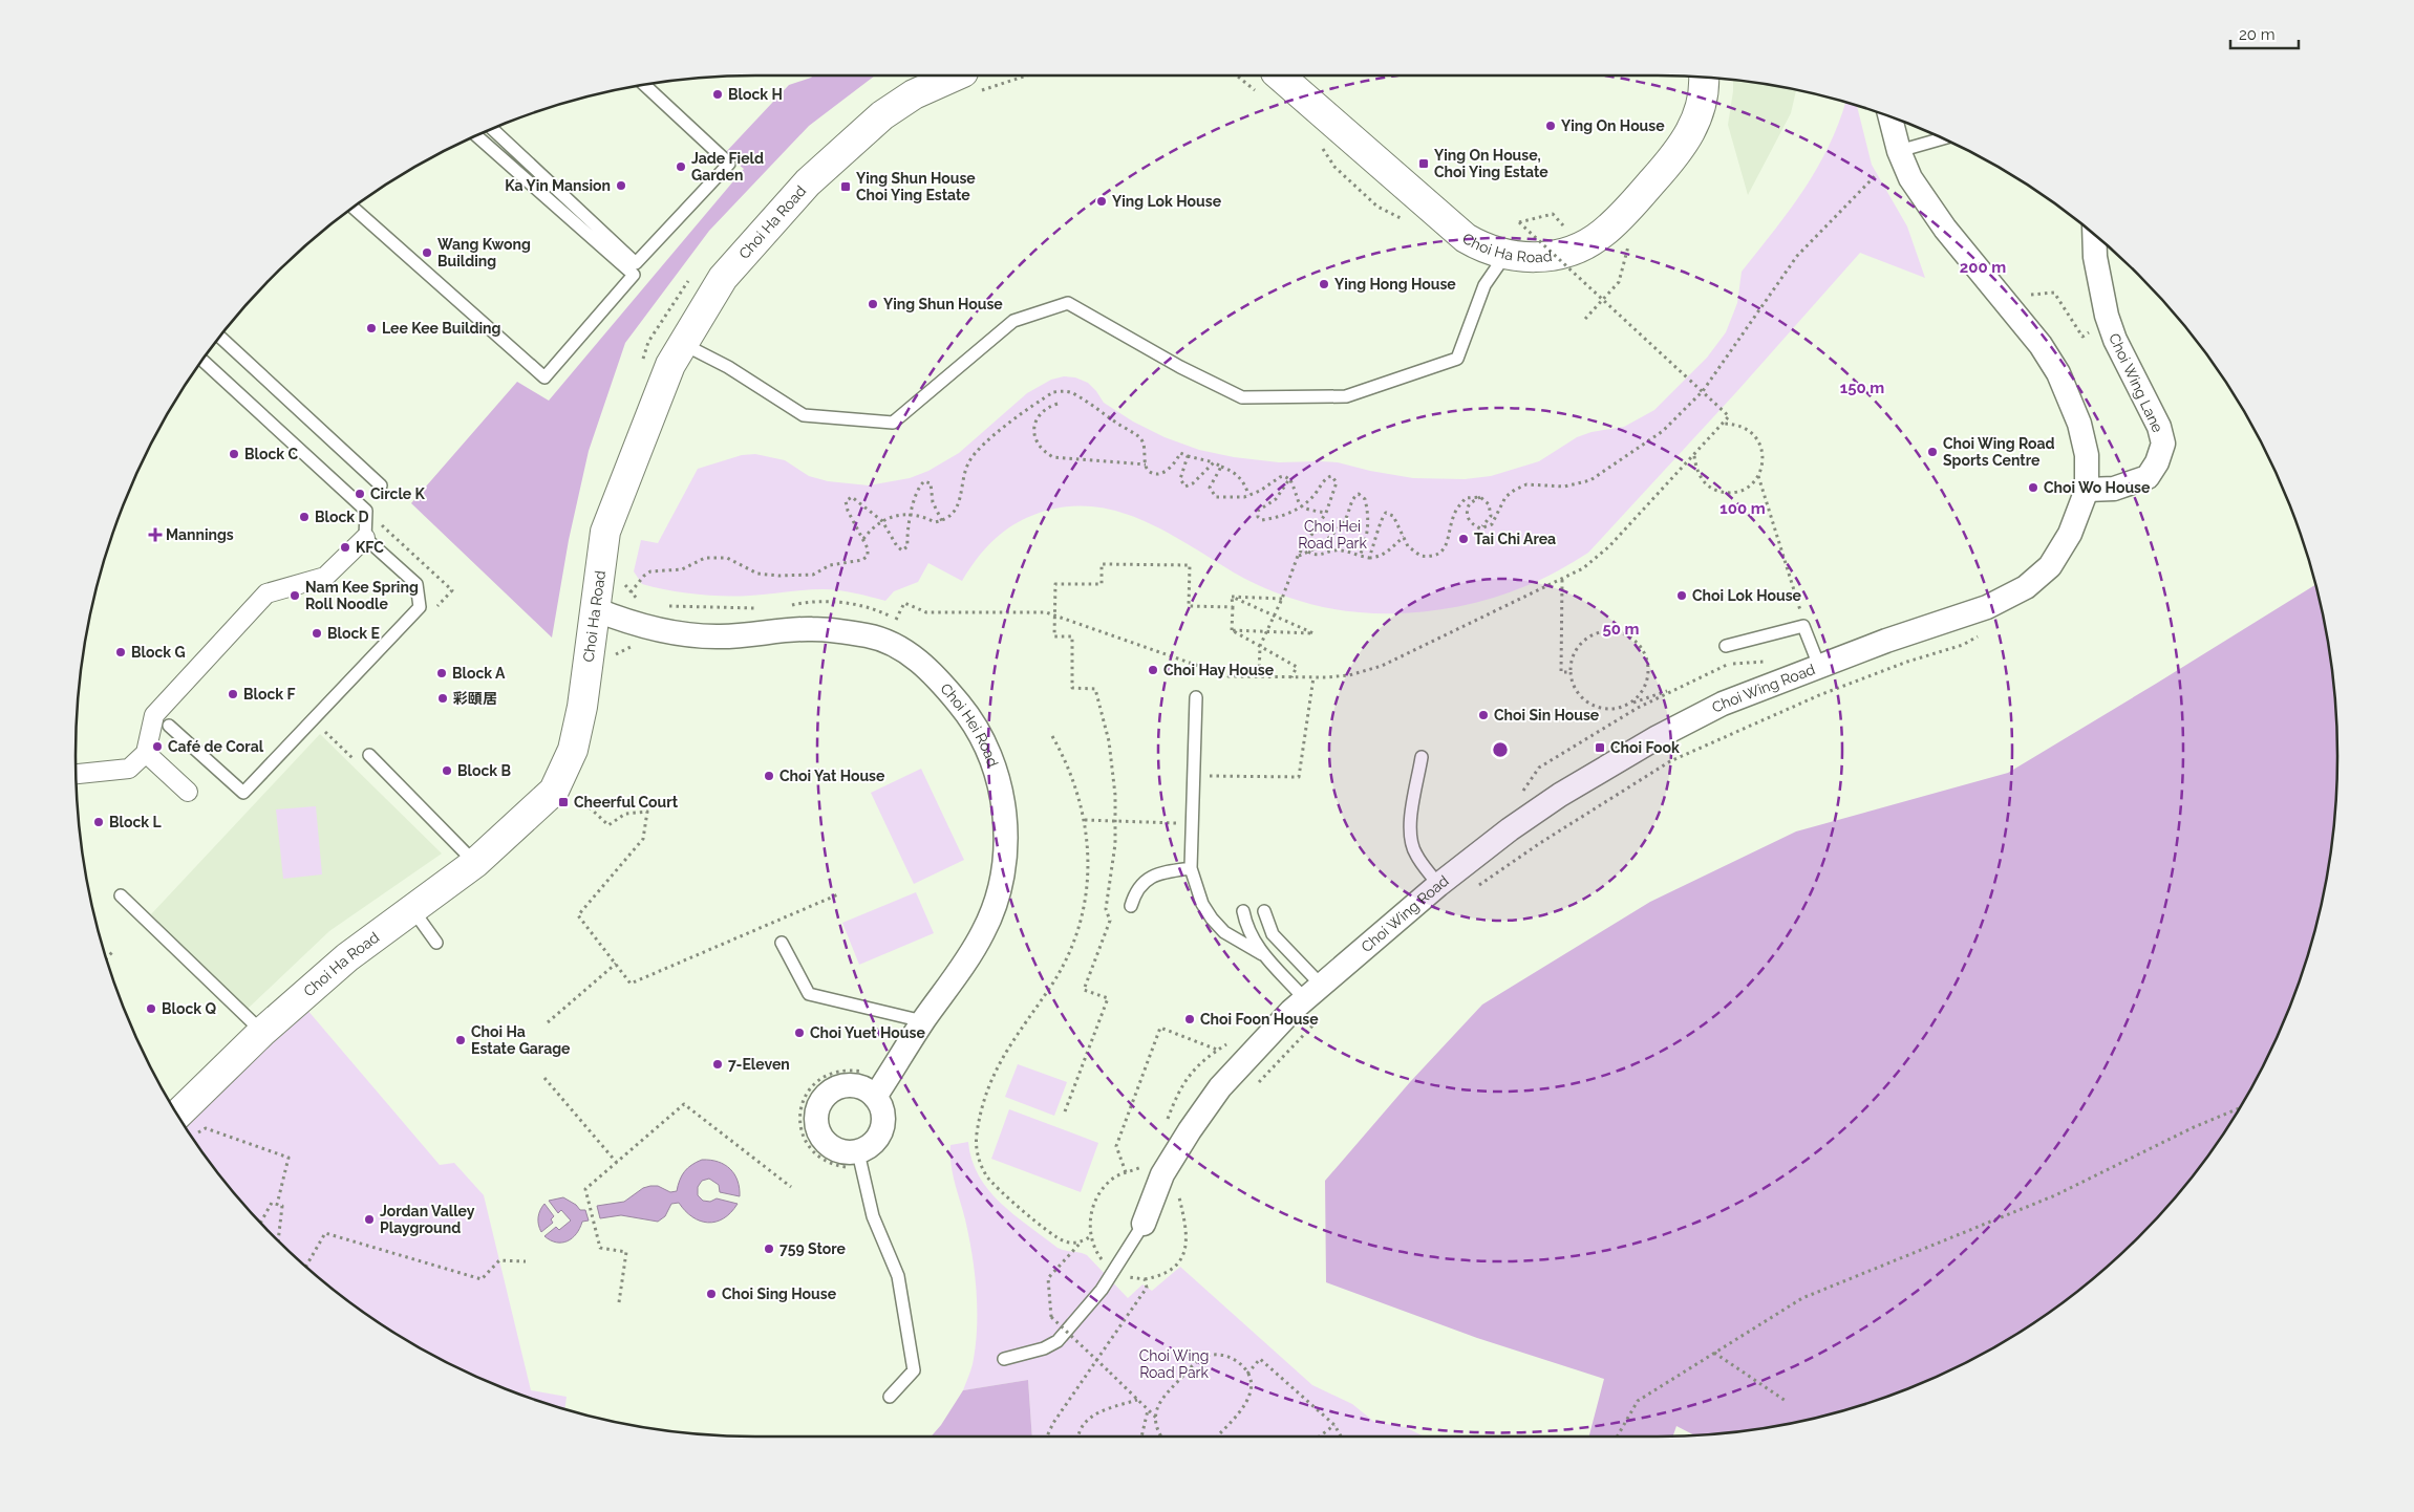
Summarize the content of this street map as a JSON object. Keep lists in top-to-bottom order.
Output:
{
  "streets": {
    "street": [
      "Choi Ha Road",
      "Choi Wing Lane",
      "Choi Wing Road",
      "Choi Hei Road"
    ]
  },
  "crossings": [
    ["Choi Ha Road", "Choi Hei Road"],
    ["Choi Wing Lane", "Choi Wing Road"]
  ],
  "parks": ["Choi Hei Road Park", "Choi Wing Road Park"],
  "places": {
    "other": [
      "Block H",
      "Ying On House",
      "Jade Field Garden",
      "Ka Yin Mansion",
      "Ying Lok House",
      "Wang Kwong Building",
      "Ying Hong House",
      "Ying Shun House",
      "Lee Kee Building",
      "Choi Wing Road Sports Centre",
      "Block C",
      "Choi Wo House",
      "Circle K",
      "Block D",
      "Tai Chi Area",
      "KFC",
      "Nam Kee Spring Roll Noodle",
      "Choi Lok House",
      "Block E",
      "Block G",
      "Choi Hay House",
      "Block A",
      "Block F",
      "彩頤居",
      "Choi Sin House",
      "Café de Coral",
      "Block B",
      "Choi Yat House",
      "Block L",
      "Block Q",
      "Choi Foon House",
      "Choi Yuet House",
      "Choi Ha Estate Garage",
      "7-Eleven",
      "Jordan Valley Playground",
      "759 Store",
      "Choi Sing House"
    ],
    "transit": [
      "Ying On House, Choi Ying Estate",
      "Ying Shun House Choi Ying Estate",
      "Choi Fook",
      "Cheerful Court"
    ],
    "health": ["Mannings"]
  },
  "scale_bar": "20 m",
  "rings": [
    "200 m",
    "150 m",
    "100 m",
    "50 m"
  ]
}
